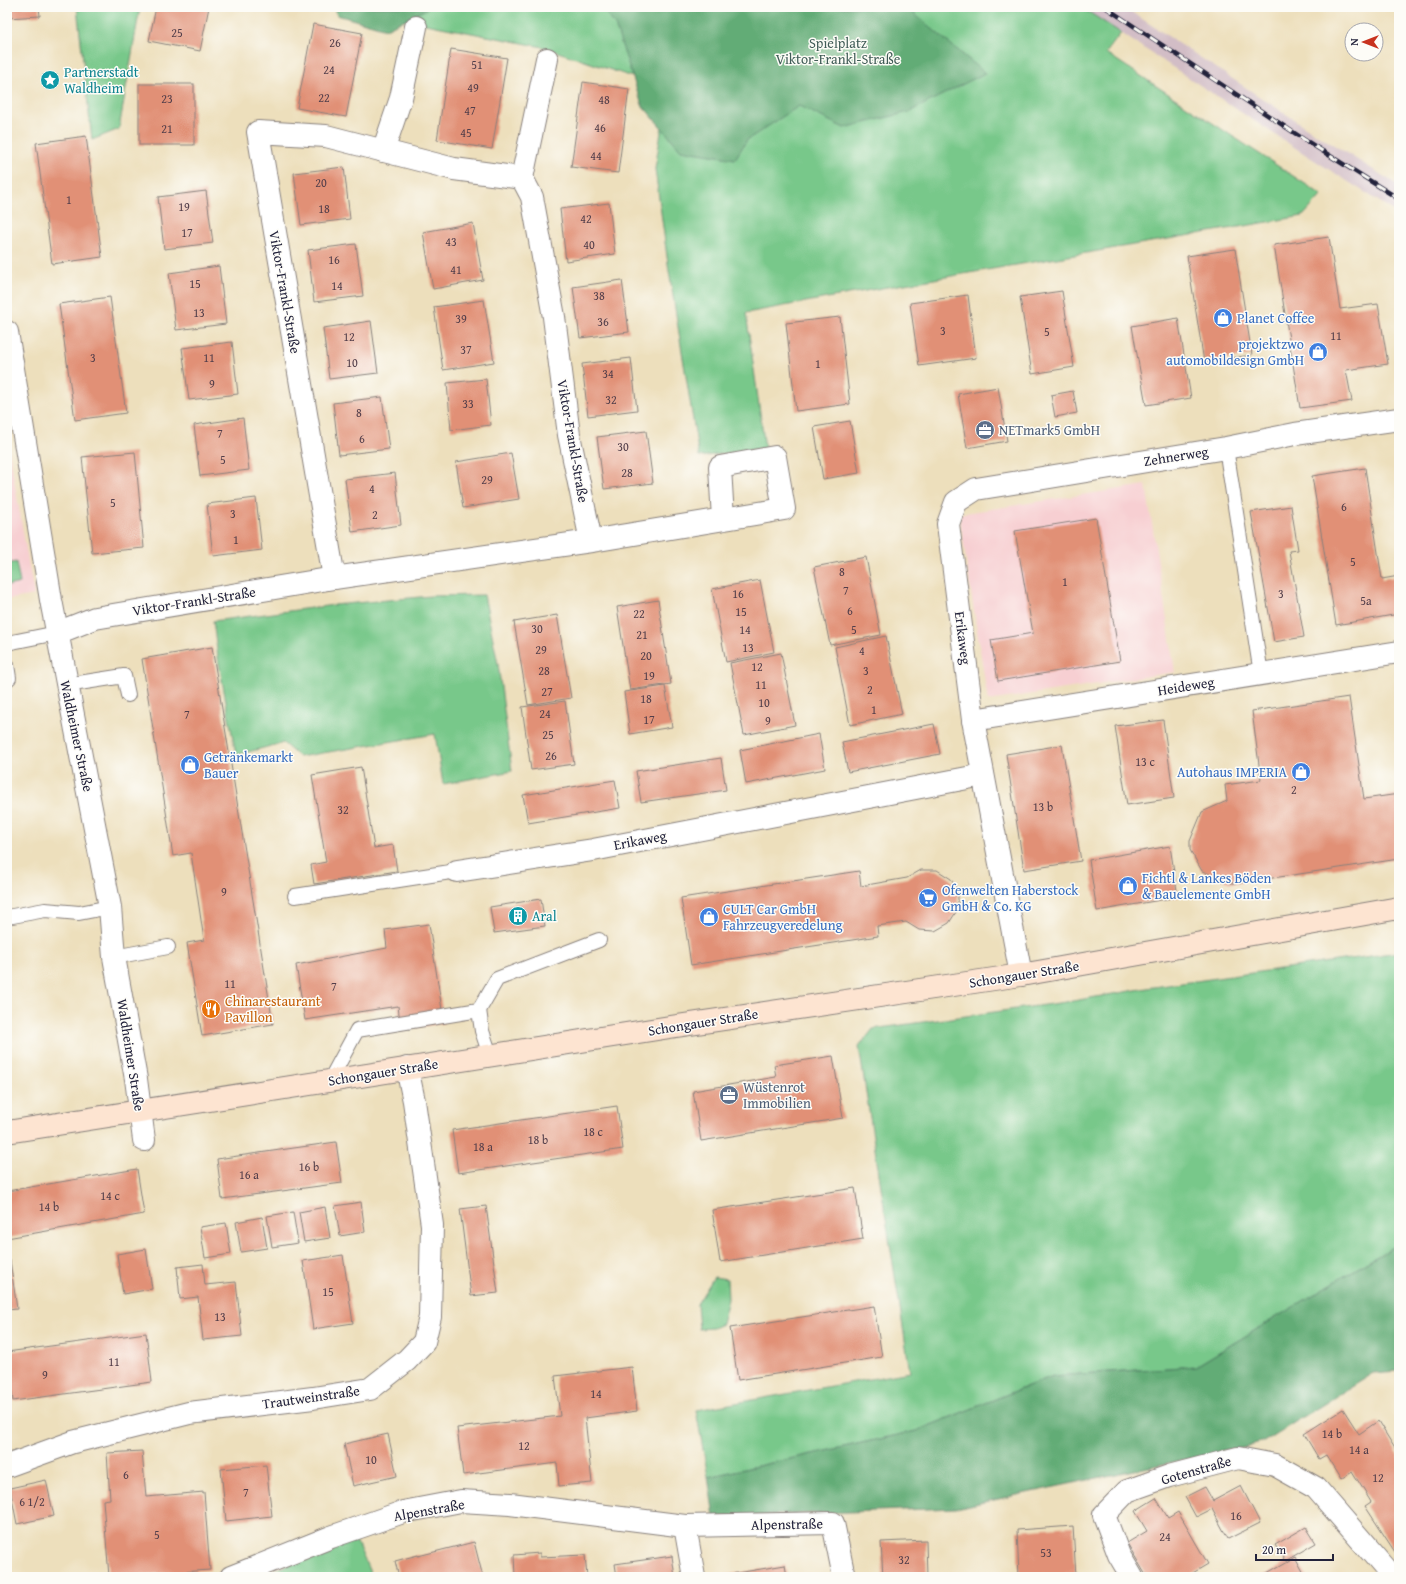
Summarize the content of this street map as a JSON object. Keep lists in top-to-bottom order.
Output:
{
  "streets": {
    "main road": ["Schongauer Straße"],
    "street": [
      "Viktor-Frankl-Straße",
      "Zehnerweg",
      "Erikaweg",
      "Heideweg",
      "Waldheimer Straße",
      "Trautweinstraße",
      "Gotenstraße",
      "Alpenstraße"
    ]
  },
  "crossings": [
    ["Viktor-Frankl-Straße", "Waldheimer Straße"],
    ["Zehnerweg", "Erikaweg"],
    ["Erikaweg", "Heideweg"],
    ["Erikaweg", "Schongauer Straße"],
    ["Waldheimer Straße", "Schongauer Straße"],
    ["Schongauer Straße", "Trautweinstraße"]
  ],
  "parks": ["Spielplatz Viktor-Frankl-Straße"],
  "places": {
    "place": ["Partnerstadt Waldheim"],
    "shop": [
      "Planet Coffee",
      "projektzwo automobildesign GmbH",
      "Getränkemarkt Bauer",
      "Autohaus IMPERIA",
      "Fichtl & Lankes Böden & Bauelemente GmbH",
      "CULT Car GmbH Fahrzeugveredelung"
    ],
    "office": ["NETmark5 GmbH", "Wüstenrot Immobilien"],
    "supermarket": ["Ofenwelten Haberstock GmbH & Co. KG"],
    "building": ["Aral"],
    "restaurant": ["Chinarestaurant Pavillon"]
  },
  "house_numbers": [
    "25",
    "26",
    "51",
    "24",
    "49",
    "22",
    "23",
    "48",
    "47",
    "46",
    "21",
    "45",
    "44",
    "20",
    "1",
    "19",
    "18",
    "42",
    "17",
    "43",
    "40",
    "16",
    "41",
    "15",
    "14",
    "38",
    "13",
    "39",
    "36",
    "3",
    "5",
    "11",
    "12",
    "37",
    "3",
    "11",
    "10",
    "1",
    "34",
    "9",
    "32",
    "33",
    "8",
    "7",
    "6",
    "30",
    "5",
    "28",
    "29",
    "4",
    "5",
    "6",
    "3",
    "2",
    "1",
    "5",
    "8",
    "1",
    "7",
    "16",
    "3",
    "5a",
    "6",
    "15",
    "22",
    "30",
    "14",
    "5",
    "21",
    "13",
    "29",
    "4",
    "20",
    "12",
    "28",
    "3",
    "19",
    "11",
    "2",
    "27",
    "18",
    "10",
    "1",
    "24",
    "7",
    "17",
    "9",
    "25",
    "26",
    "13 c",
    "2",
    "13 b",
    "32",
    "9",
    "11",
    "7",
    "18 c",
    "18 b",
    "18 a",
    "16 b",
    "16 a",
    "14 c",
    "14 b",
    "15",
    "13",
    "11",
    "9",
    "14",
    "14 b",
    "12",
    "14 a",
    "10",
    "6",
    "12",
    "7",
    "6 1/2",
    "16",
    "5",
    "24",
    "53",
    "32"
  ],
  "scale_bar": "20 m",
  "north": "left"
}
